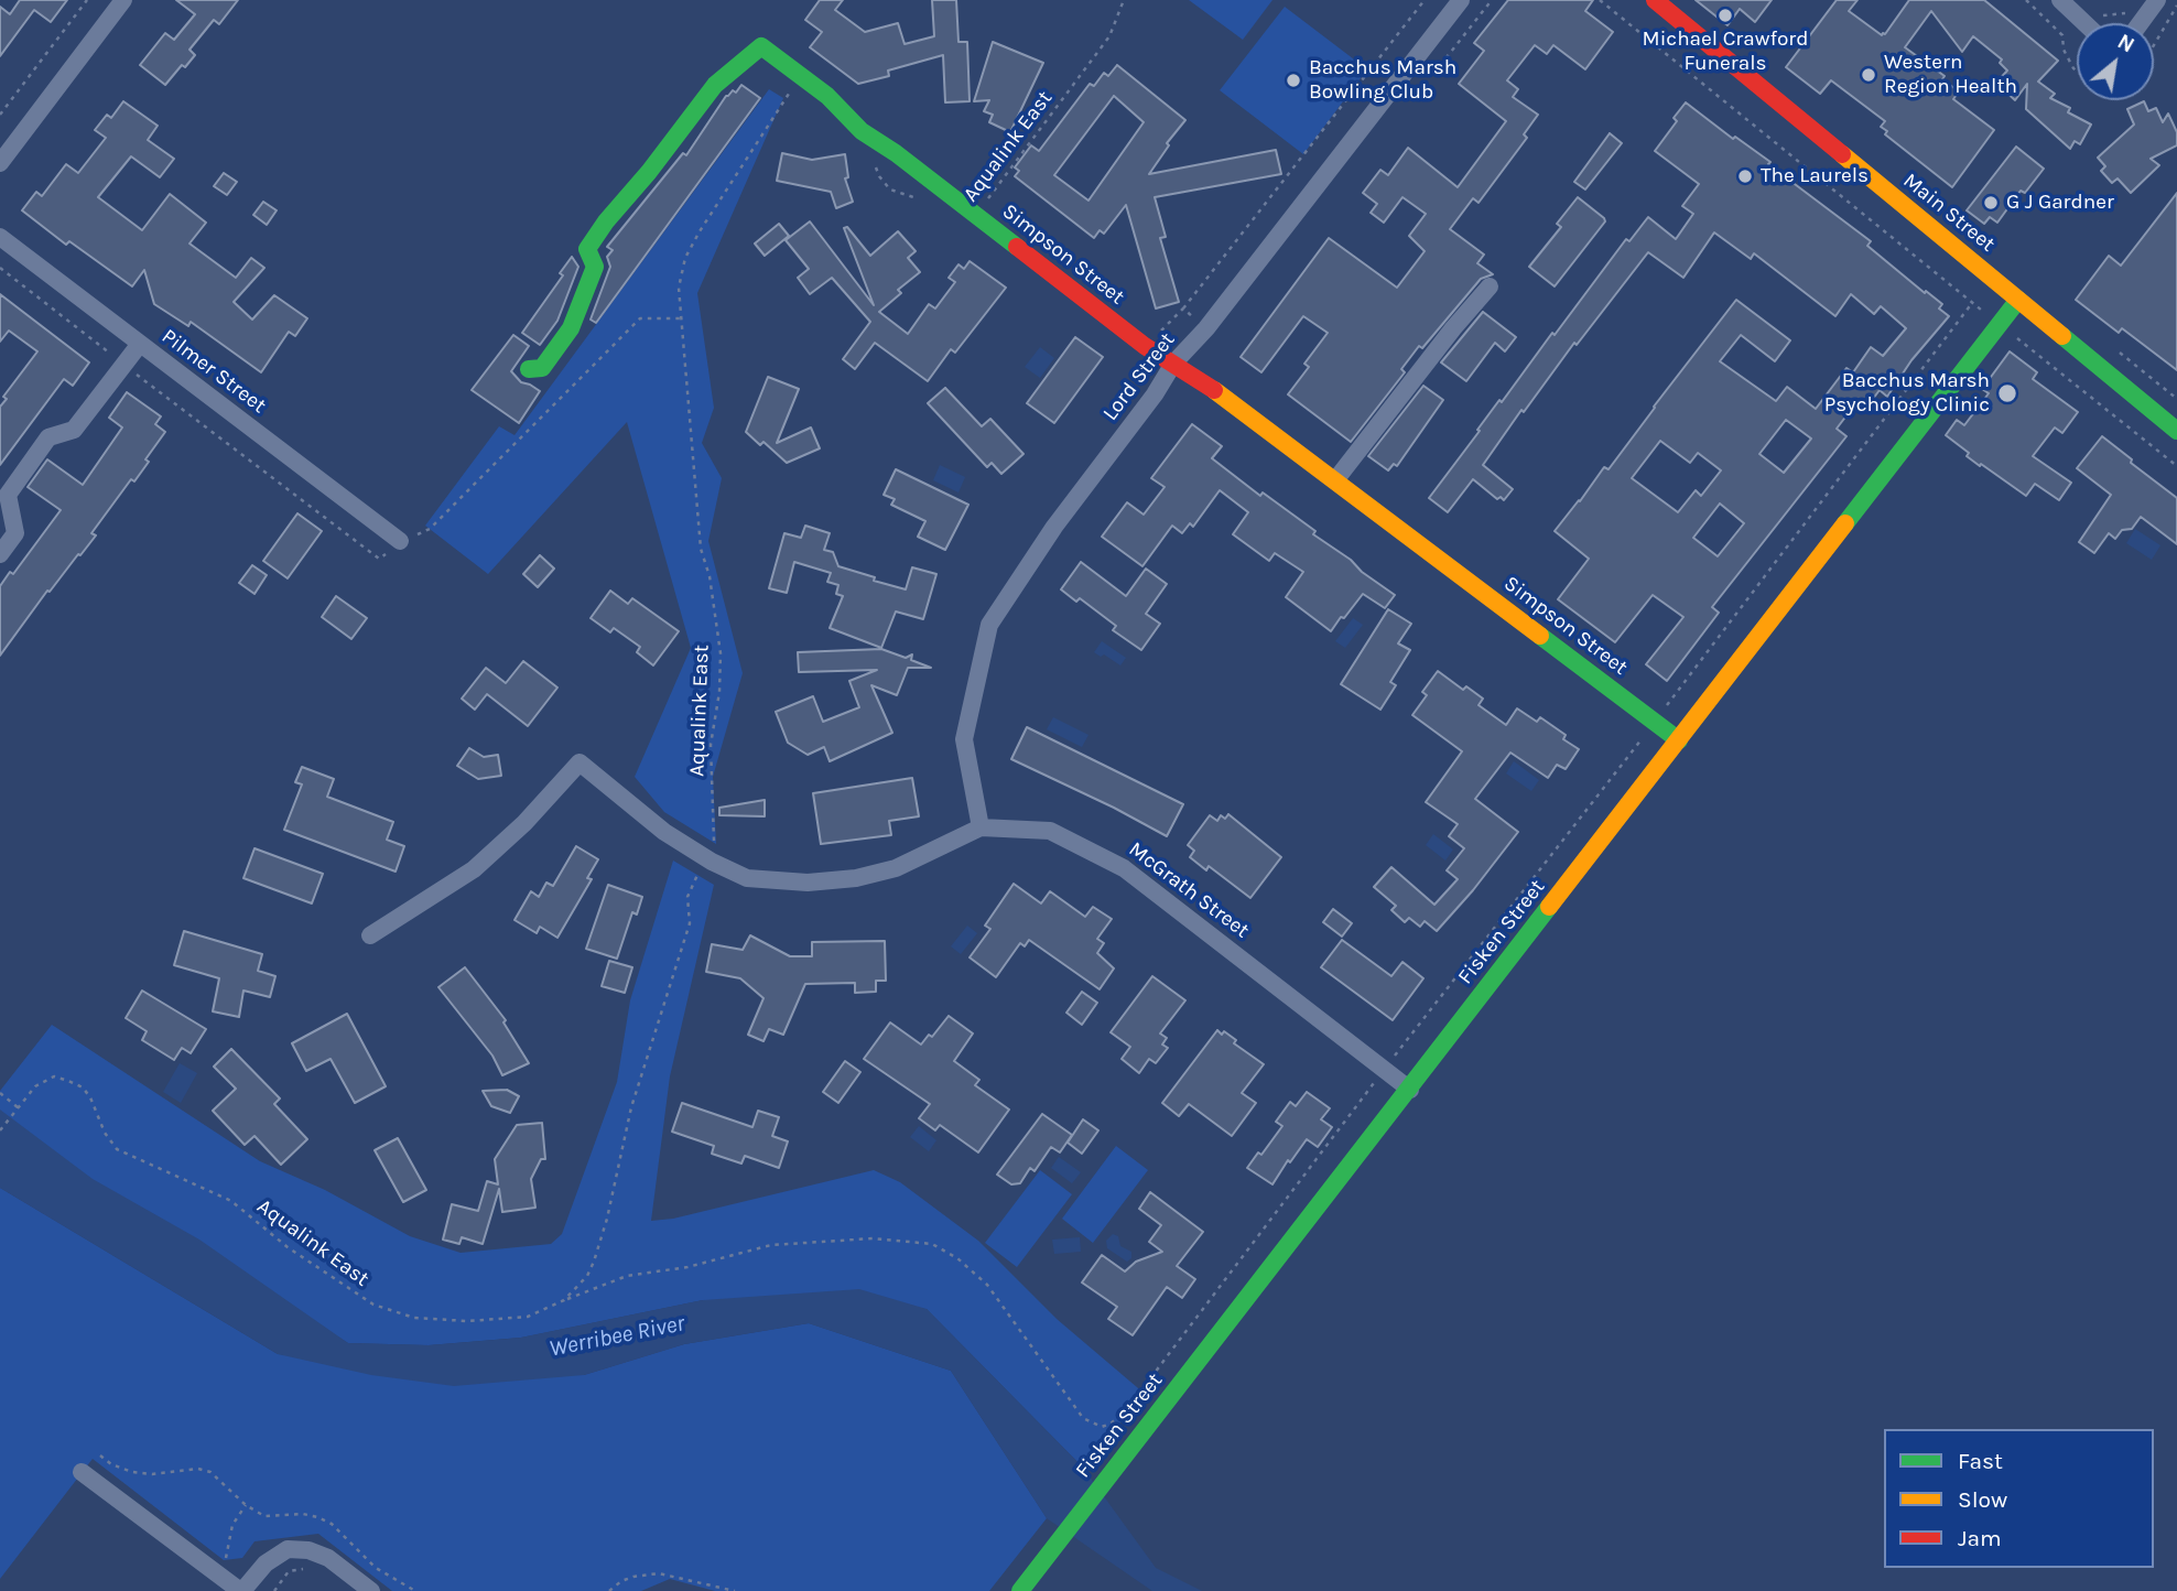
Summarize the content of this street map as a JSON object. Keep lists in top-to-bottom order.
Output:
{
  "streets": {
    "street": [
      "Main Street",
      "Simpson Street",
      "Pilmer Street",
      "Lord Street",
      "McGrath Street",
      "Fisken Street"
    ],
    "path": ["Aqualink East"]
  },
  "crossings": [
    ["Aqualink East", "Simpson Street"],
    ["Aqualink East", "McGrath Street"],
    ["Main Street", "Fisken Street"],
    ["Simpson Street", "Lord Street"],
    ["Simpson Street", "Fisken Street"],
    ["Lord Street", "McGrath Street"],
    ["McGrath Street", "Fisken Street"]
  ],
  "water": ["Werribee River"],
  "places": [
    "Michael Crawford Funerals",
    "Western Region Health",
    "Bacchus Marsh Bowling Club",
    "The Laurels",
    "G J Gardner",
    "Bacchus Marsh Psychology Clinic"
  ],
  "legend": ["Fast", "Slow", "Jam"],
  "north": "top right"
}
